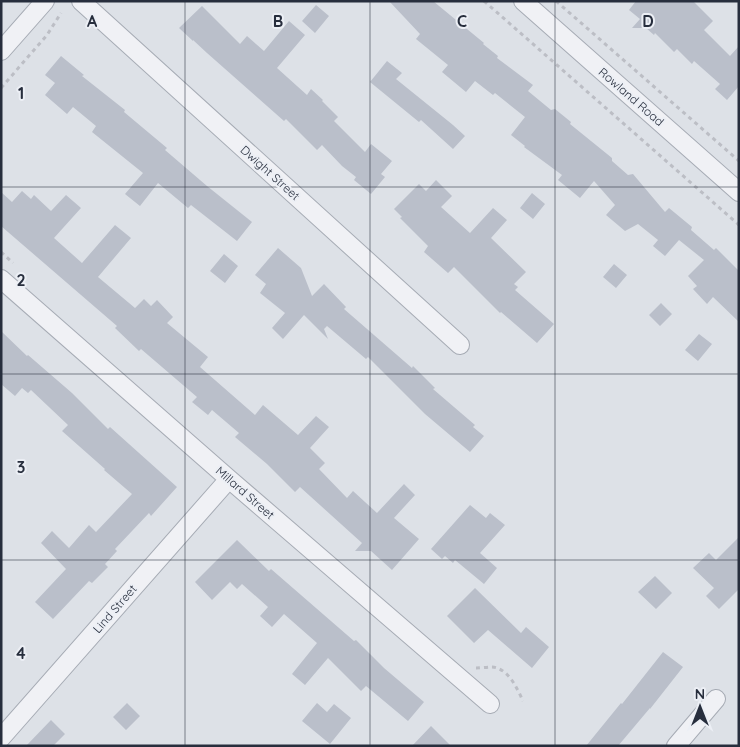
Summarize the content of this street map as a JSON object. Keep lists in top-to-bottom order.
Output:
{
  "streets": {
    "street": [
      "Rowland Road",
      "Dwight Street",
      "Millard Street",
      "Lind Street"
    ]
  },
  "crossings": [
    ["Millard Street", "Lind Street"]
  ],
  "north": "top",
  "grid": {
    "columns": [
      "A",
      "B",
      "C",
      "D"
    ],
    "rows": [
      "1",
      "2",
      "3",
      "4"
    ]
  }
}
